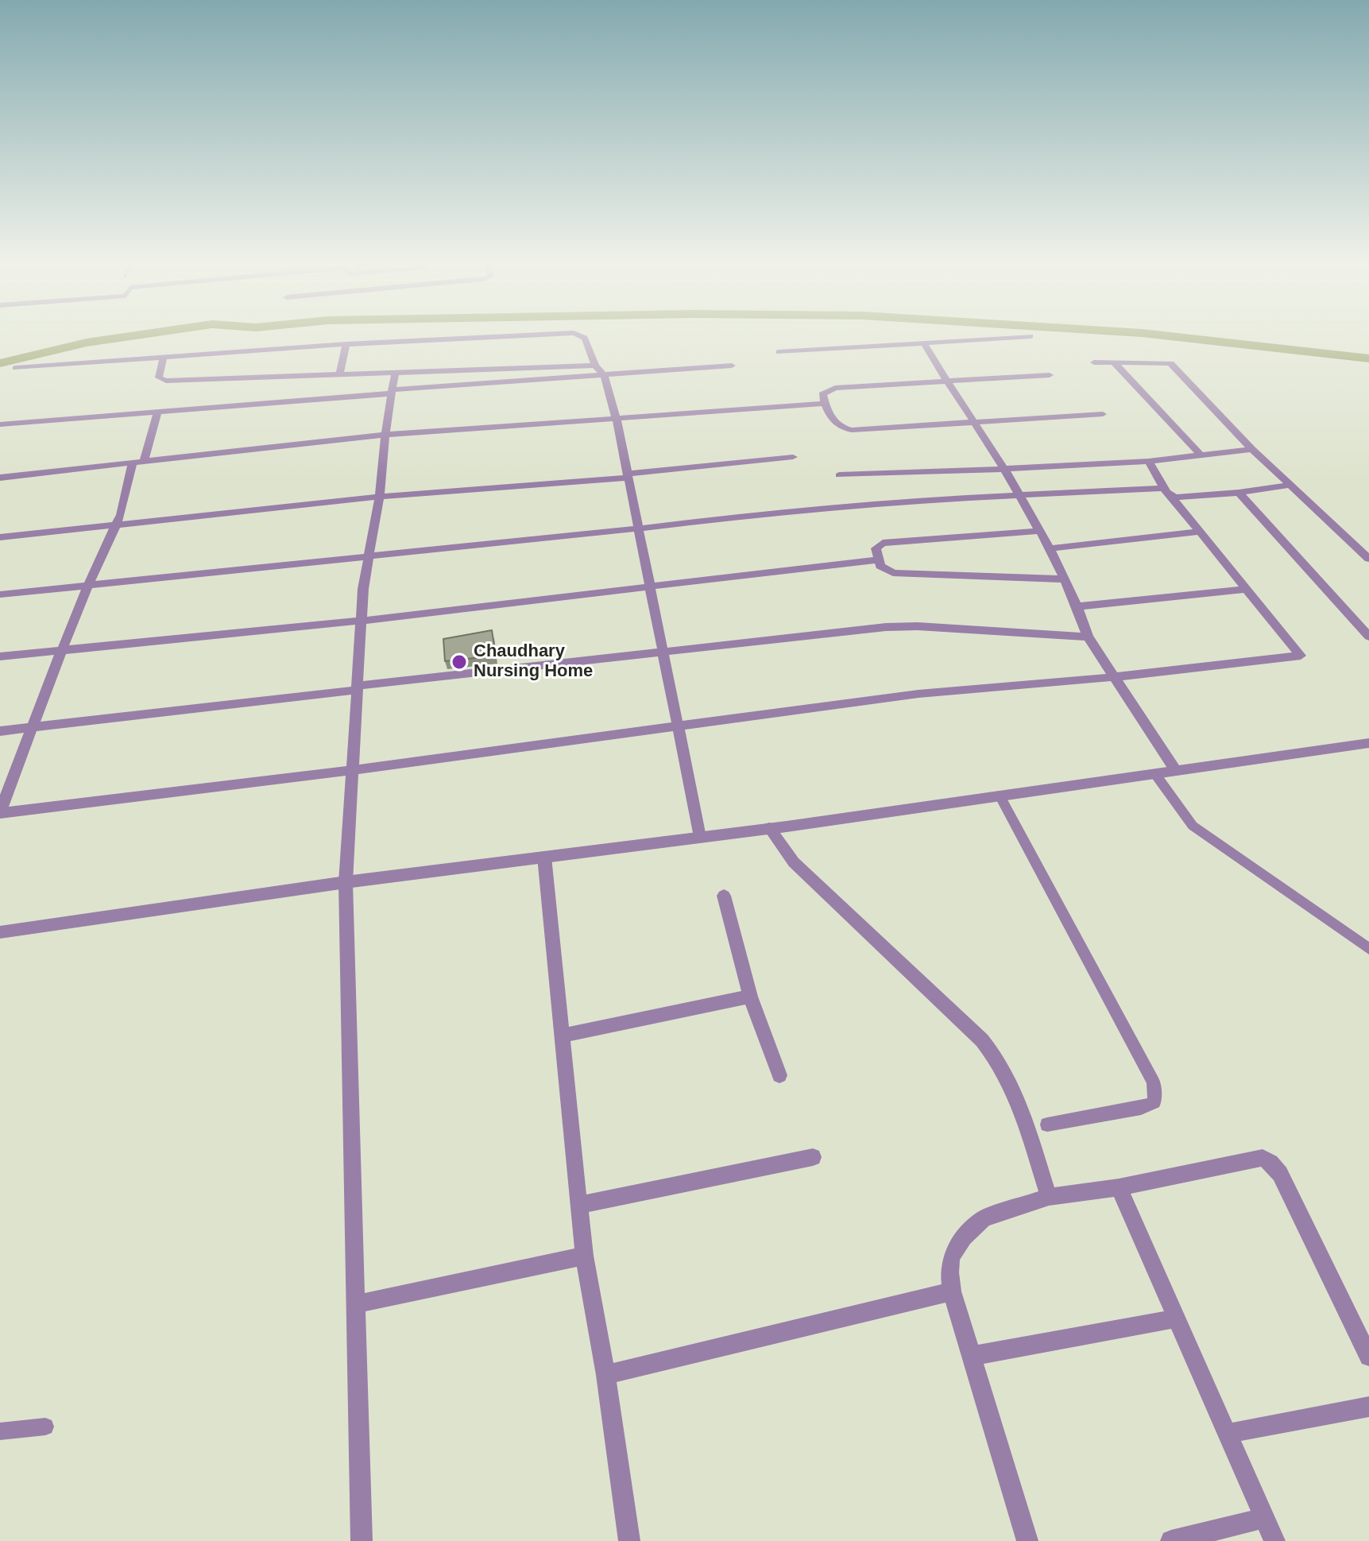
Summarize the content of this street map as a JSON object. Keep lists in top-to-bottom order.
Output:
{
  "places": ["Chaudhary Nursing Home"]
}
